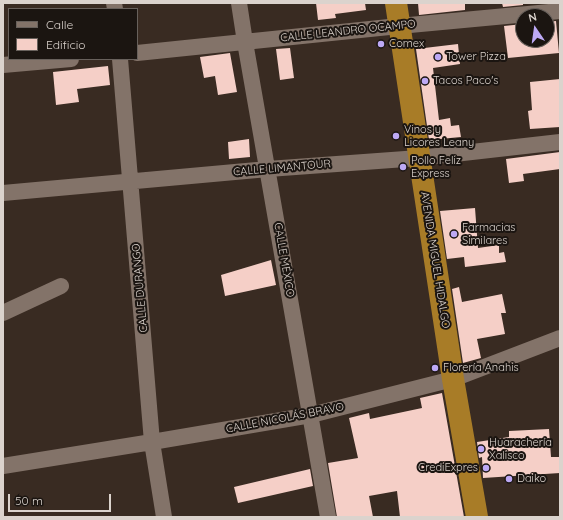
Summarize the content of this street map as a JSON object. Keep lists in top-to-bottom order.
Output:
{
  "streets": {
    "highway": ["AVENIDA MIGUEL HIDALGO"],
    "street": [
      "CALLE LEANDRO OCAMPO",
      "CALLE LIMANTOUR",
      "CALLE MÉXICO",
      "CALLE DURANGO",
      "CALLE NICOLÁS BRAVO"
    ]
  },
  "crossings": [
    ["CALLE LEANDRO OCAMPO", "CALLE MÉXICO"],
    ["CALLE LEANDRO OCAMPO", "AVENIDA MIGUEL HIDALGO"],
    ["CALLE LIMANTOUR", "CALLE MÉXICO"],
    ["CALLE LIMANTOUR", "AVENIDA MIGUEL HIDALGO"],
    ["CALLE LIMANTOUR", "CALLE DURANGO"],
    ["CALLE MÉXICO", "CALLE NICOLÁS BRAVO"],
    ["AVENIDA MIGUEL HIDALGO", "CALLE NICOLÁS BRAVO"],
    ["CALLE DURANGO", "CALLE NICOLÁS BRAVO"]
  ],
  "places": [
    "Comex",
    "Tower Pizza",
    "Tacos Paco's",
    "Vinos y Licores Leany",
    "Pollo Feliz Express",
    "Farmacias Similares",
    "Florería Anahis",
    "Huarachería Xalisco",
    "CrediExpres",
    "Daiko"
  ],
  "legend": ["Calle", "Edificio"],
  "scale_bar": "50 m",
  "north": "top"
}
